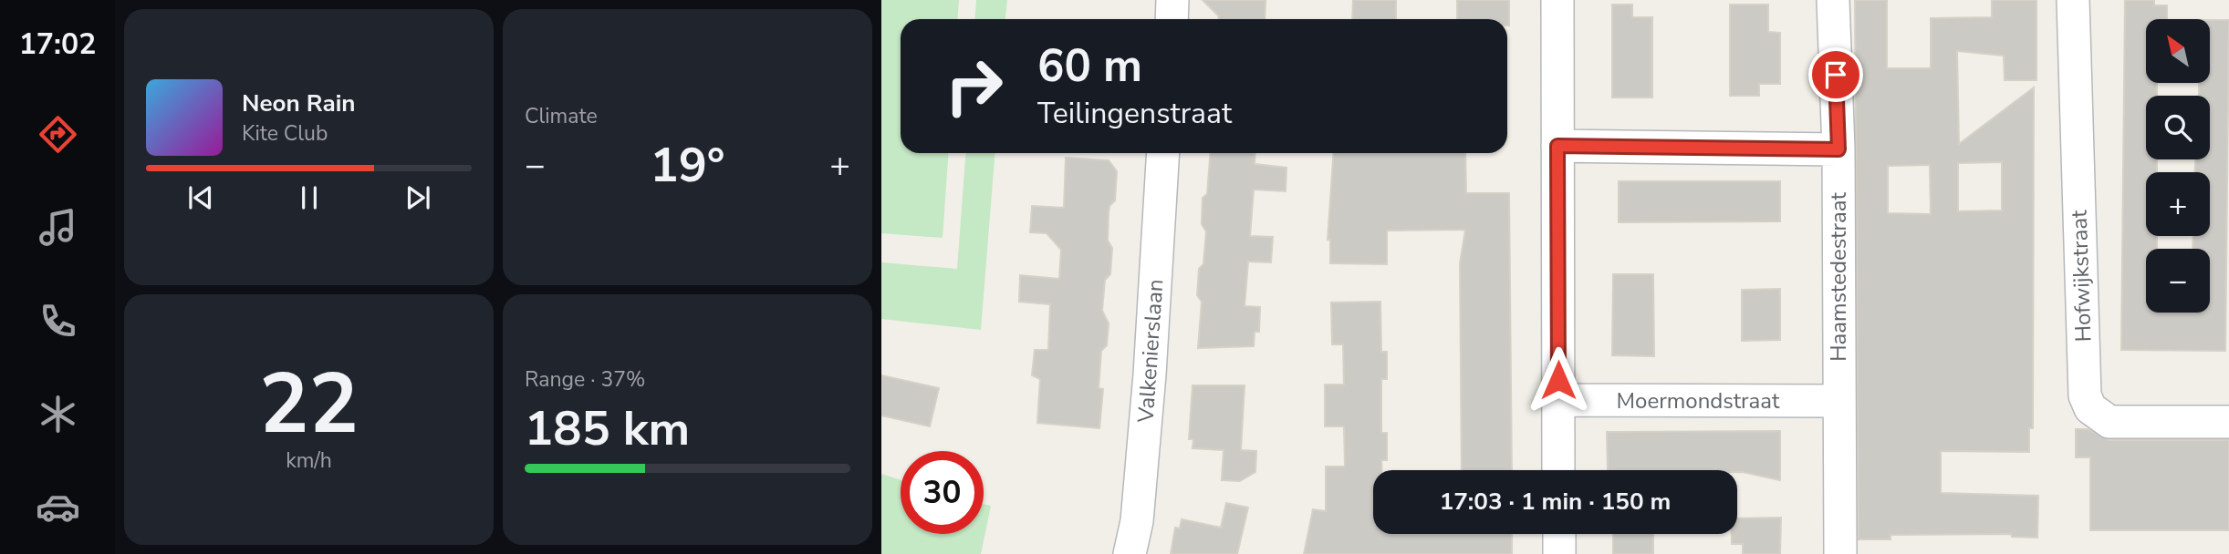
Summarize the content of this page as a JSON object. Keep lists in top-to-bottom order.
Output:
{
  "streets": {
    "street": [
      "Hofwijkstraat",
      "Haamstedestraat",
      "Valkenierslaan",
      "Moermondstraat"
    ]
  },
  "crossings": [
    ["Haamstedestraat", "Moermondstraat"]
  ],
  "north": "top left",
  "page": {
    "tabs": "17:02",
    "tile": [
      "Climate",
      ["22", "km/h"],
      ["Range · 37%", "185 km"]
    ],
    "map_buttons": ["+", "−"],
    "turn": ["60 m", "Teilingenstraat"],
    "song": ["Neon Rain", "Kite Club"],
    "heat": ["−", "19°", "+"],
    "limit": "30",
    "trip": "17:03 · 1 min · 150 m"
  }
}
